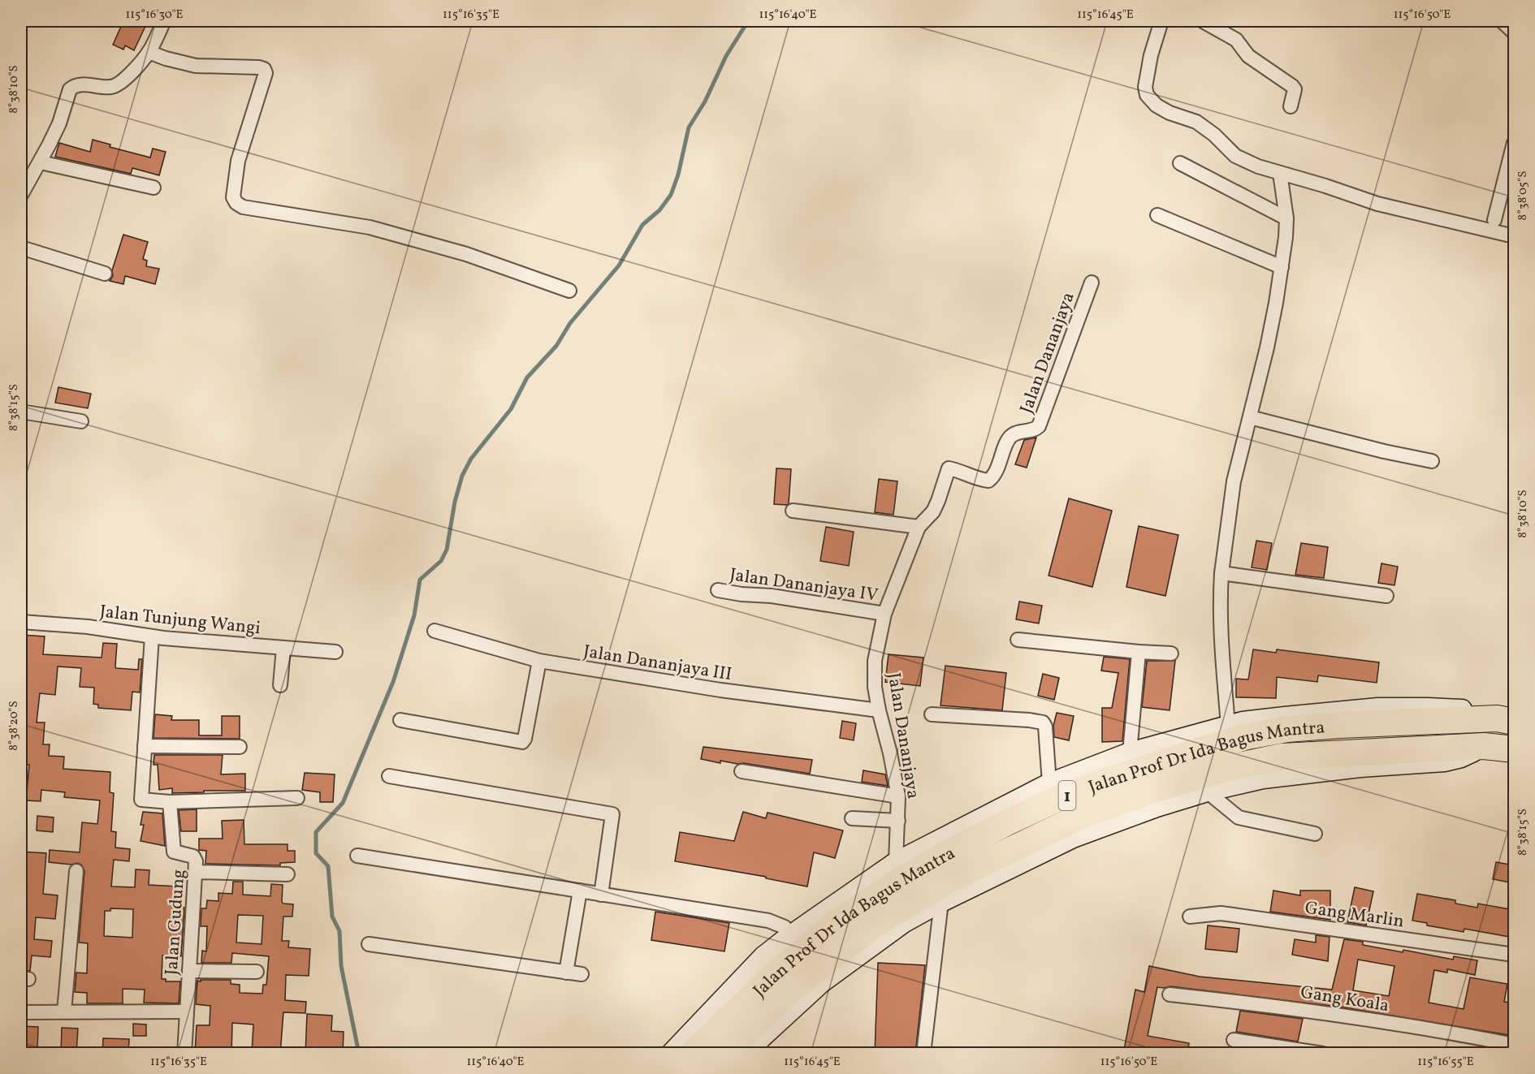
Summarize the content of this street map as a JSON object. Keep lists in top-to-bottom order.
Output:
{
  "streets": {
    "highway": ["Jalan Prof Dr Ida Bagus Mantra", "1"],
    "street": [
      "Jalan Dananjaya",
      "Jalan Dananjaya IV",
      "Jalan Tunjung Wangi",
      "Jalan Dananjaya III",
      "Gang Marlin",
      "Jalan Gudung",
      "Gang Koala"
    ]
  },
  "crossings": [
    ["Jalan Dananjaya", "Jalan Dananjaya IV"],
    ["Jalan Dananjaya", "Jalan Dananjaya III"]
  ],
  "coordinates": [
    "115°16'30\"E",
    "115°16'35\"E",
    "115°16'40\"E",
    "115°16'45\"E",
    "115°16'50\"E",
    "8°38'10\"S",
    "8°38'05\"S",
    "8°38'15\"S",
    "8°38'20\"S",
    "115°16'55\"E"
  ]
}
